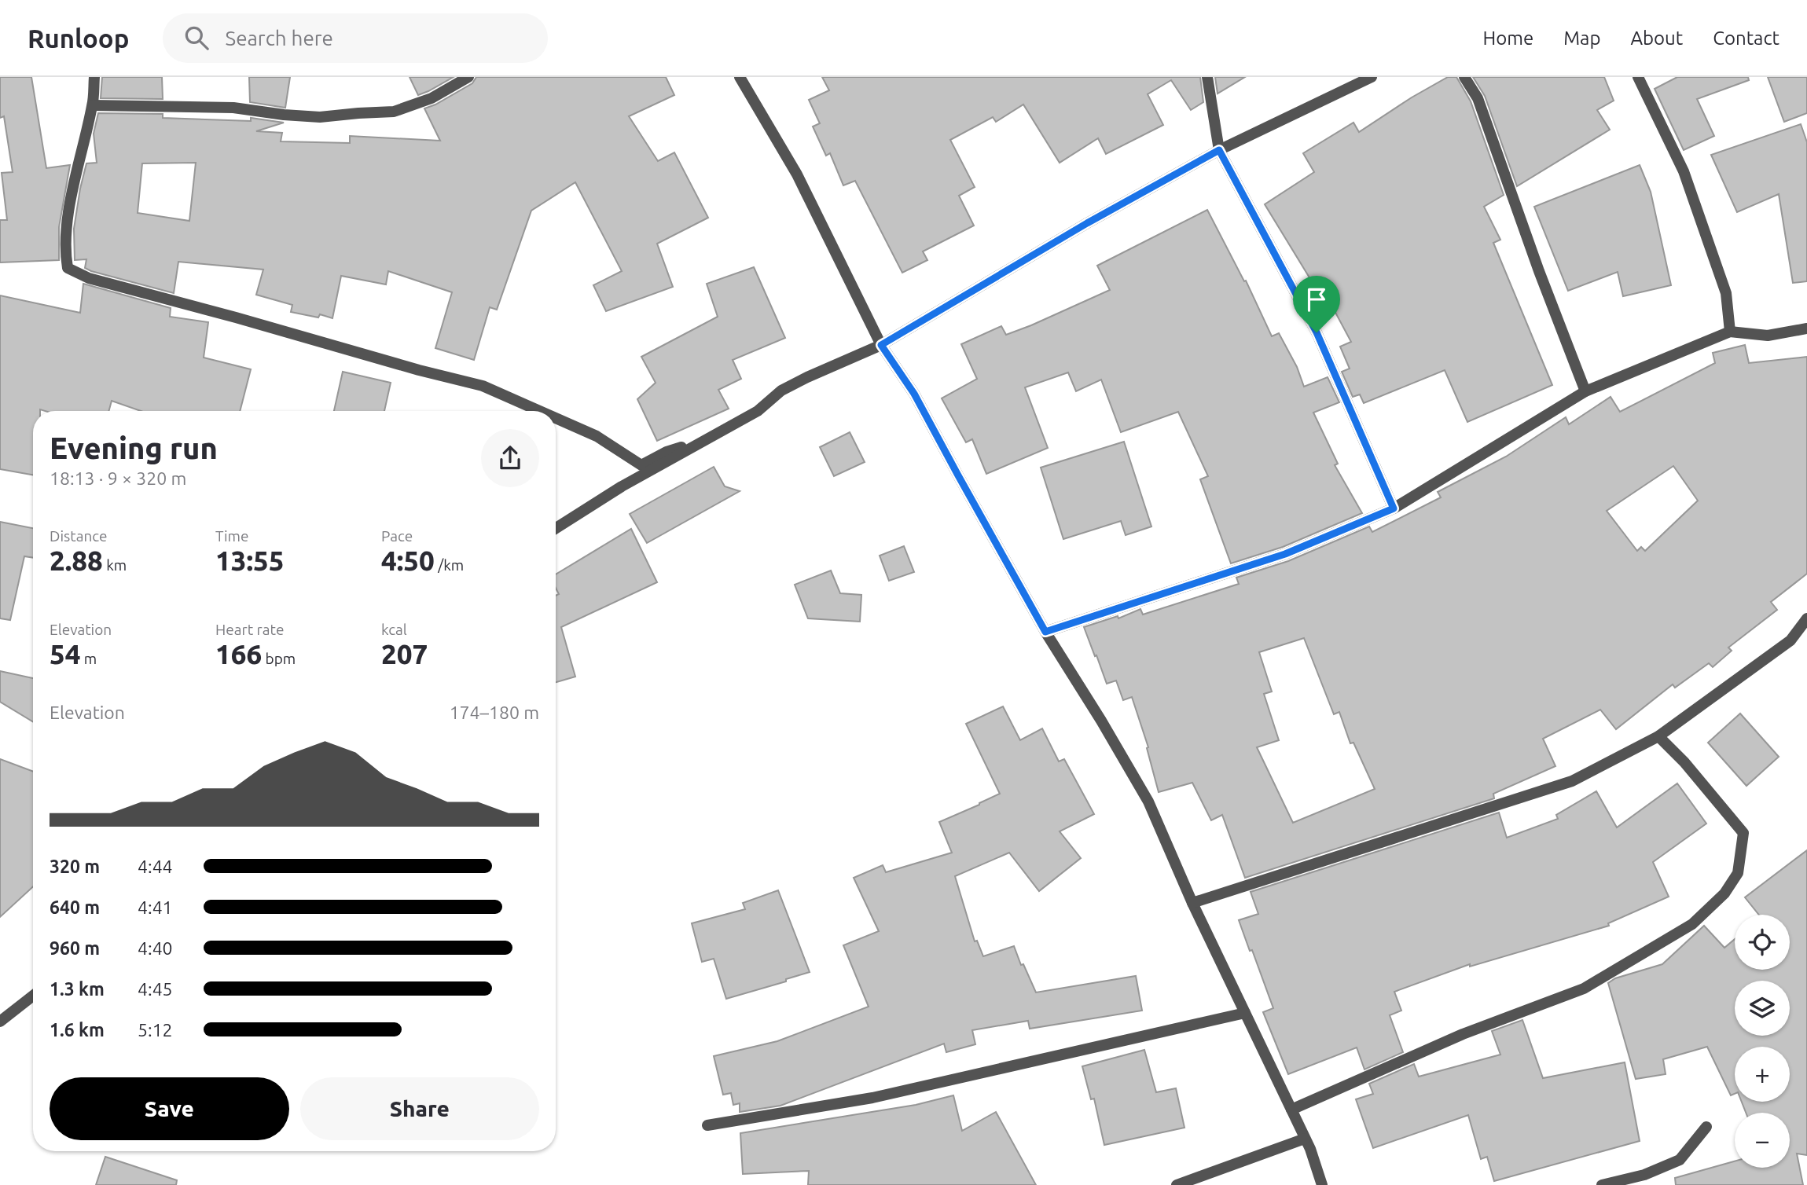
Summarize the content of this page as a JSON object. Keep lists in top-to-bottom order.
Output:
{
  "page": {
    "header": "Runloop",
    "search": "Search here",
    "nav": [
      "Home",
      "Map",
      "About",
      "Contact"
    ],
    "heading": ["Evening run", "18:13 · 9 × 320 m"],
    "stats": [
      ["Distance", "2.88 km"],
      ["Time", "13:55"],
      ["Pace", "4:50 /km"],
      ["Elevation", "54 m"],
      ["Heart rate", "166 bpm"],
      ["kcal", "207"]
    ],
    "chart": ["Elevation", "174–180 m"],
    "list": [
      {
        "name": "320 m",
        "note": "4:44"
      },
      {
        "name": "640 m",
        "note": "4:41"
      },
      {
        "name": "960 m",
        "note": "4:40"
      },
      {
        "name": "1.3 km",
        "note": "4:45"
      },
      {
        "name": "1.6 km",
        "note": "5:12"
      }
    ],
    "map_buttons": ["+", "−"],
    "buttons": ["Save", "Share"]
  }
}
